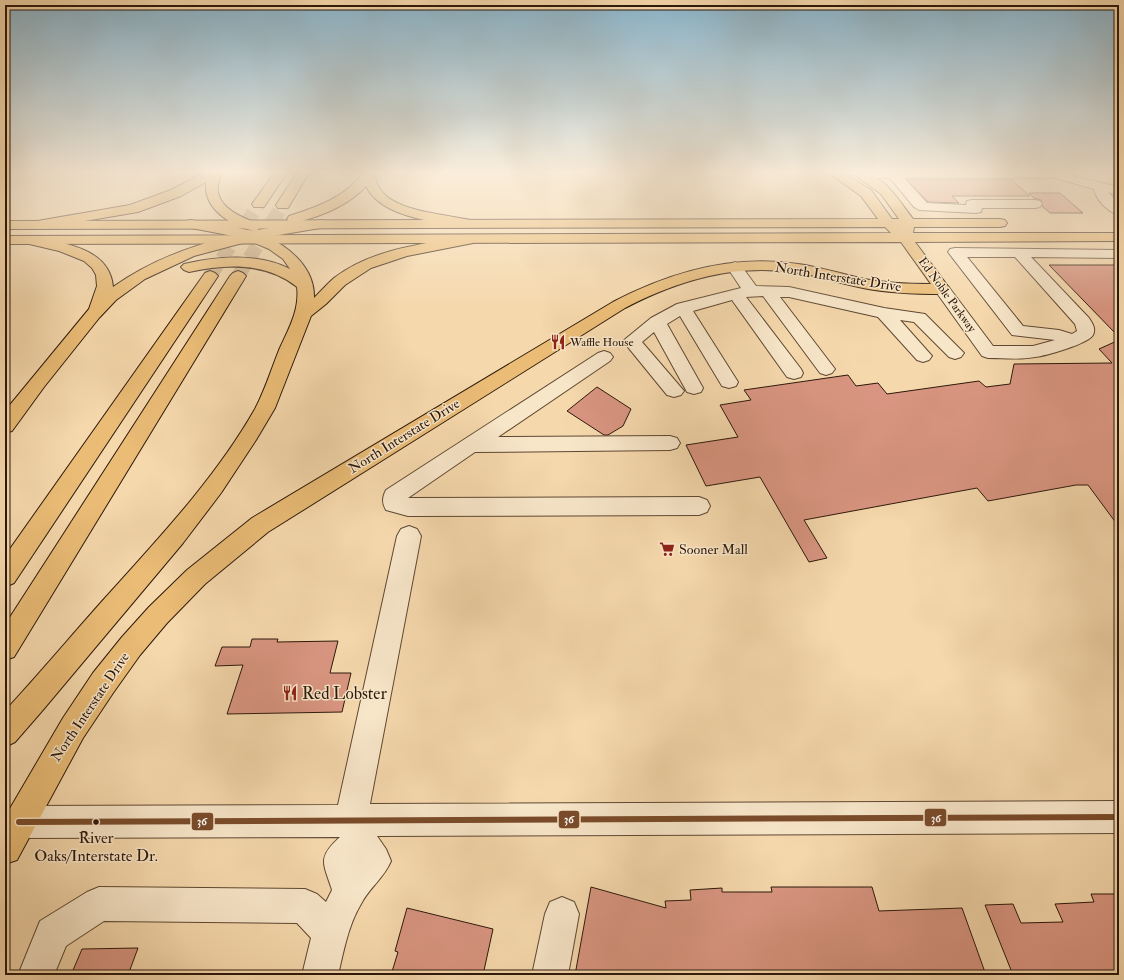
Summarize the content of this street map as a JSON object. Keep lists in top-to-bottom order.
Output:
{
  "streets": {
    "main road": ["North Interstate Drive", "Ed Noble Parkway"]
  },
  "crossings": [
    ["North Interstate Drive", "Ed Noble Parkway"]
  ],
  "places": {
    "restaurant": ["Waffle House", "Red Lobster"],
    "supermarket": ["Sooner Mall"],
    "other": ["River Oaks/Interstate Dr."]
  },
  "lines": ["transit line 36"]
}
